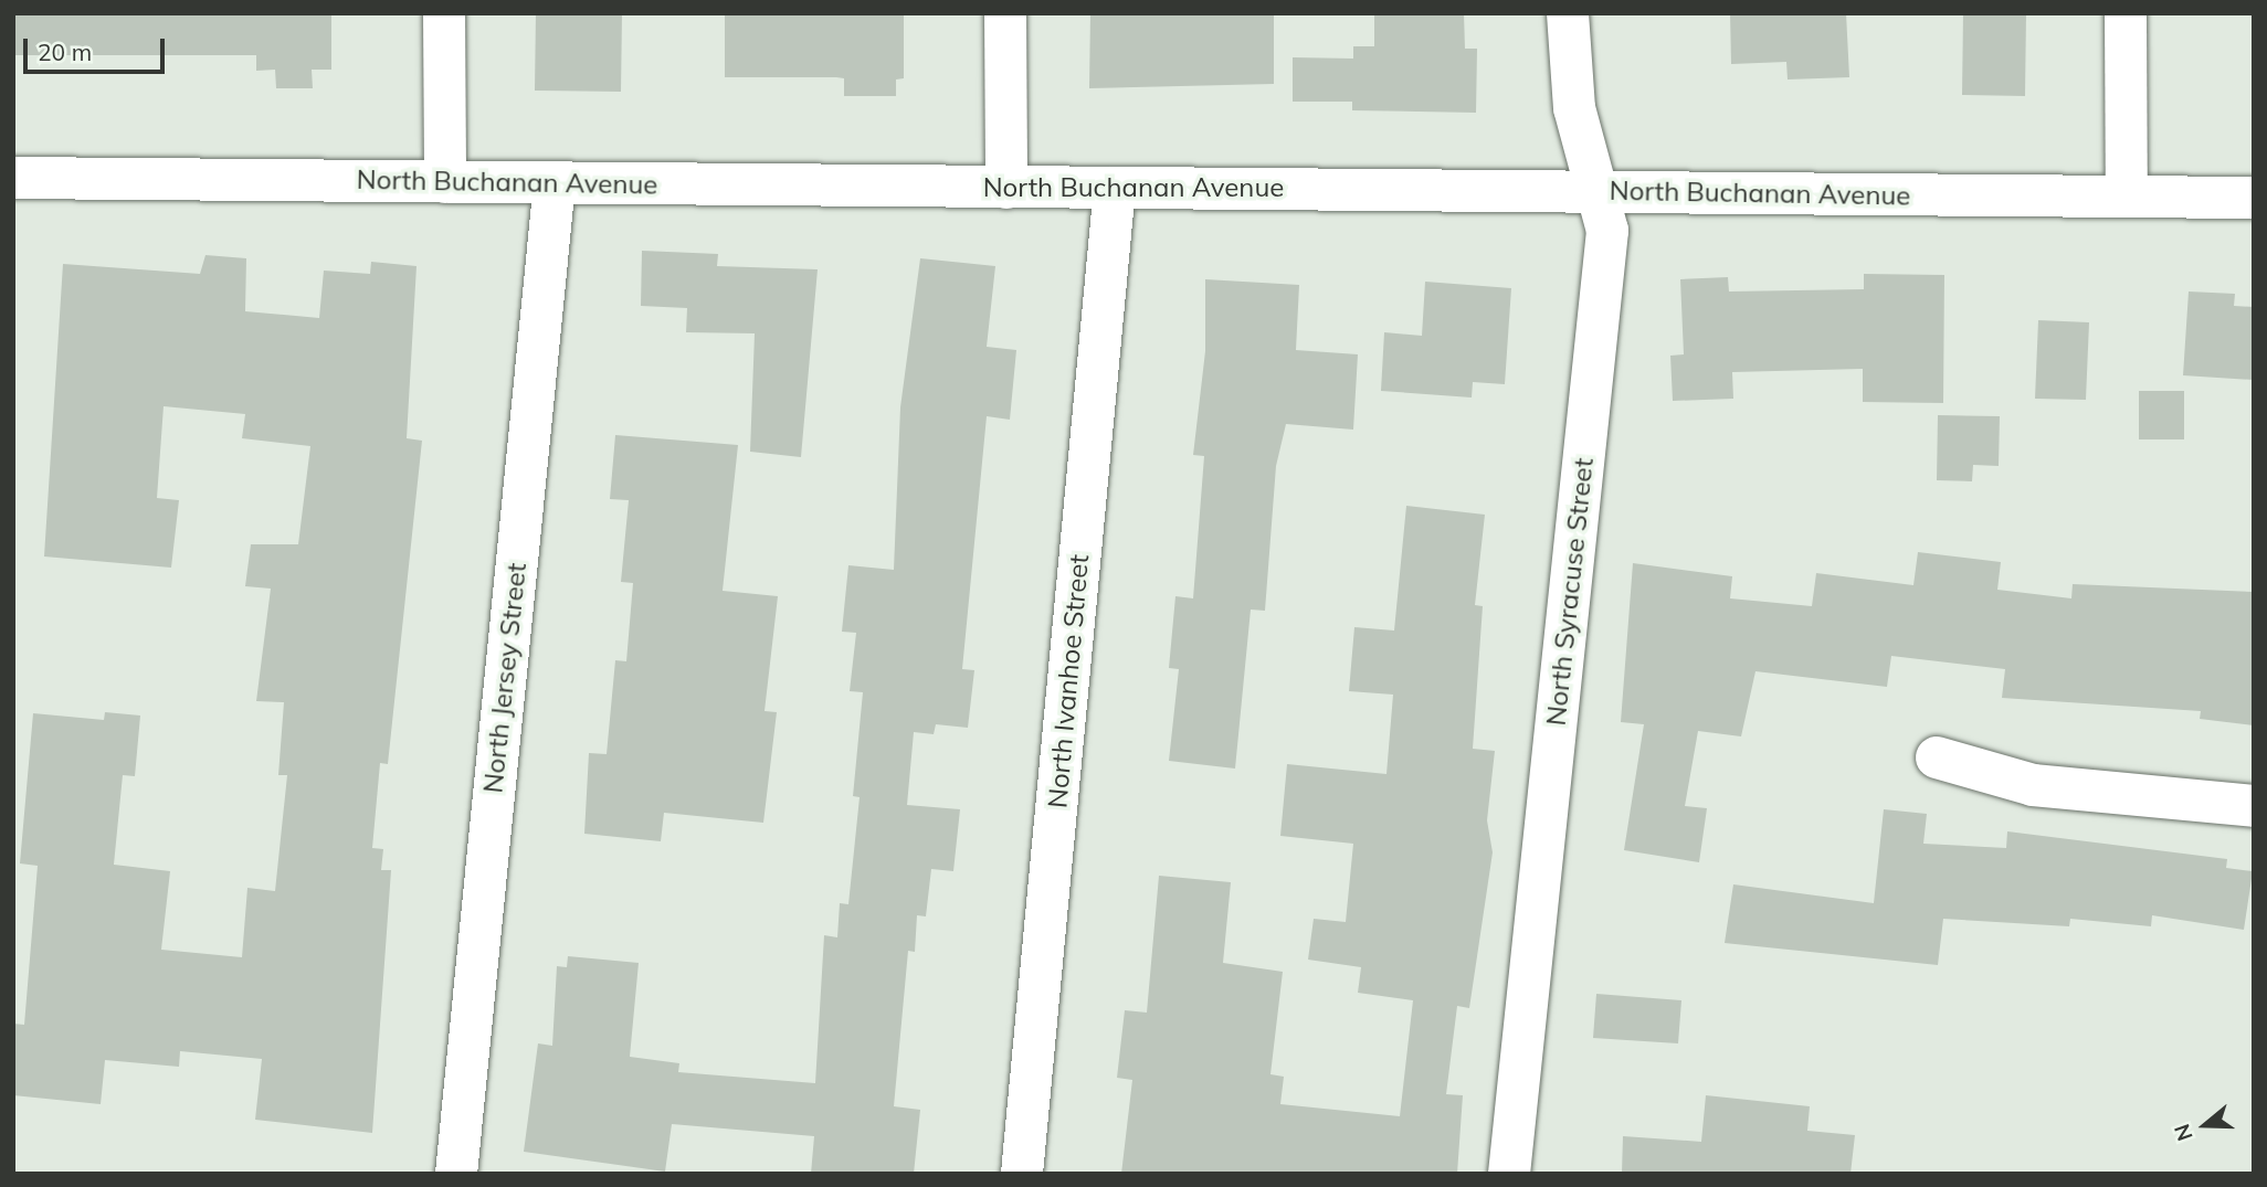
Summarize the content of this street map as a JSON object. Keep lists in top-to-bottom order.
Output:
{
  "streets": {
    "street": [
      "North Buchanan Avenue",
      "North Syracuse Street",
      "North Jersey Street",
      "North Ivanhoe Street"
    ]
  },
  "crossings": [
    ["North Buchanan Avenue", "North Syracuse Street"],
    ["North Buchanan Avenue", "North Jersey Street"],
    ["North Buchanan Avenue", "North Ivanhoe Street"]
  ],
  "scale_bar": "20 m",
  "north": "left"
}
